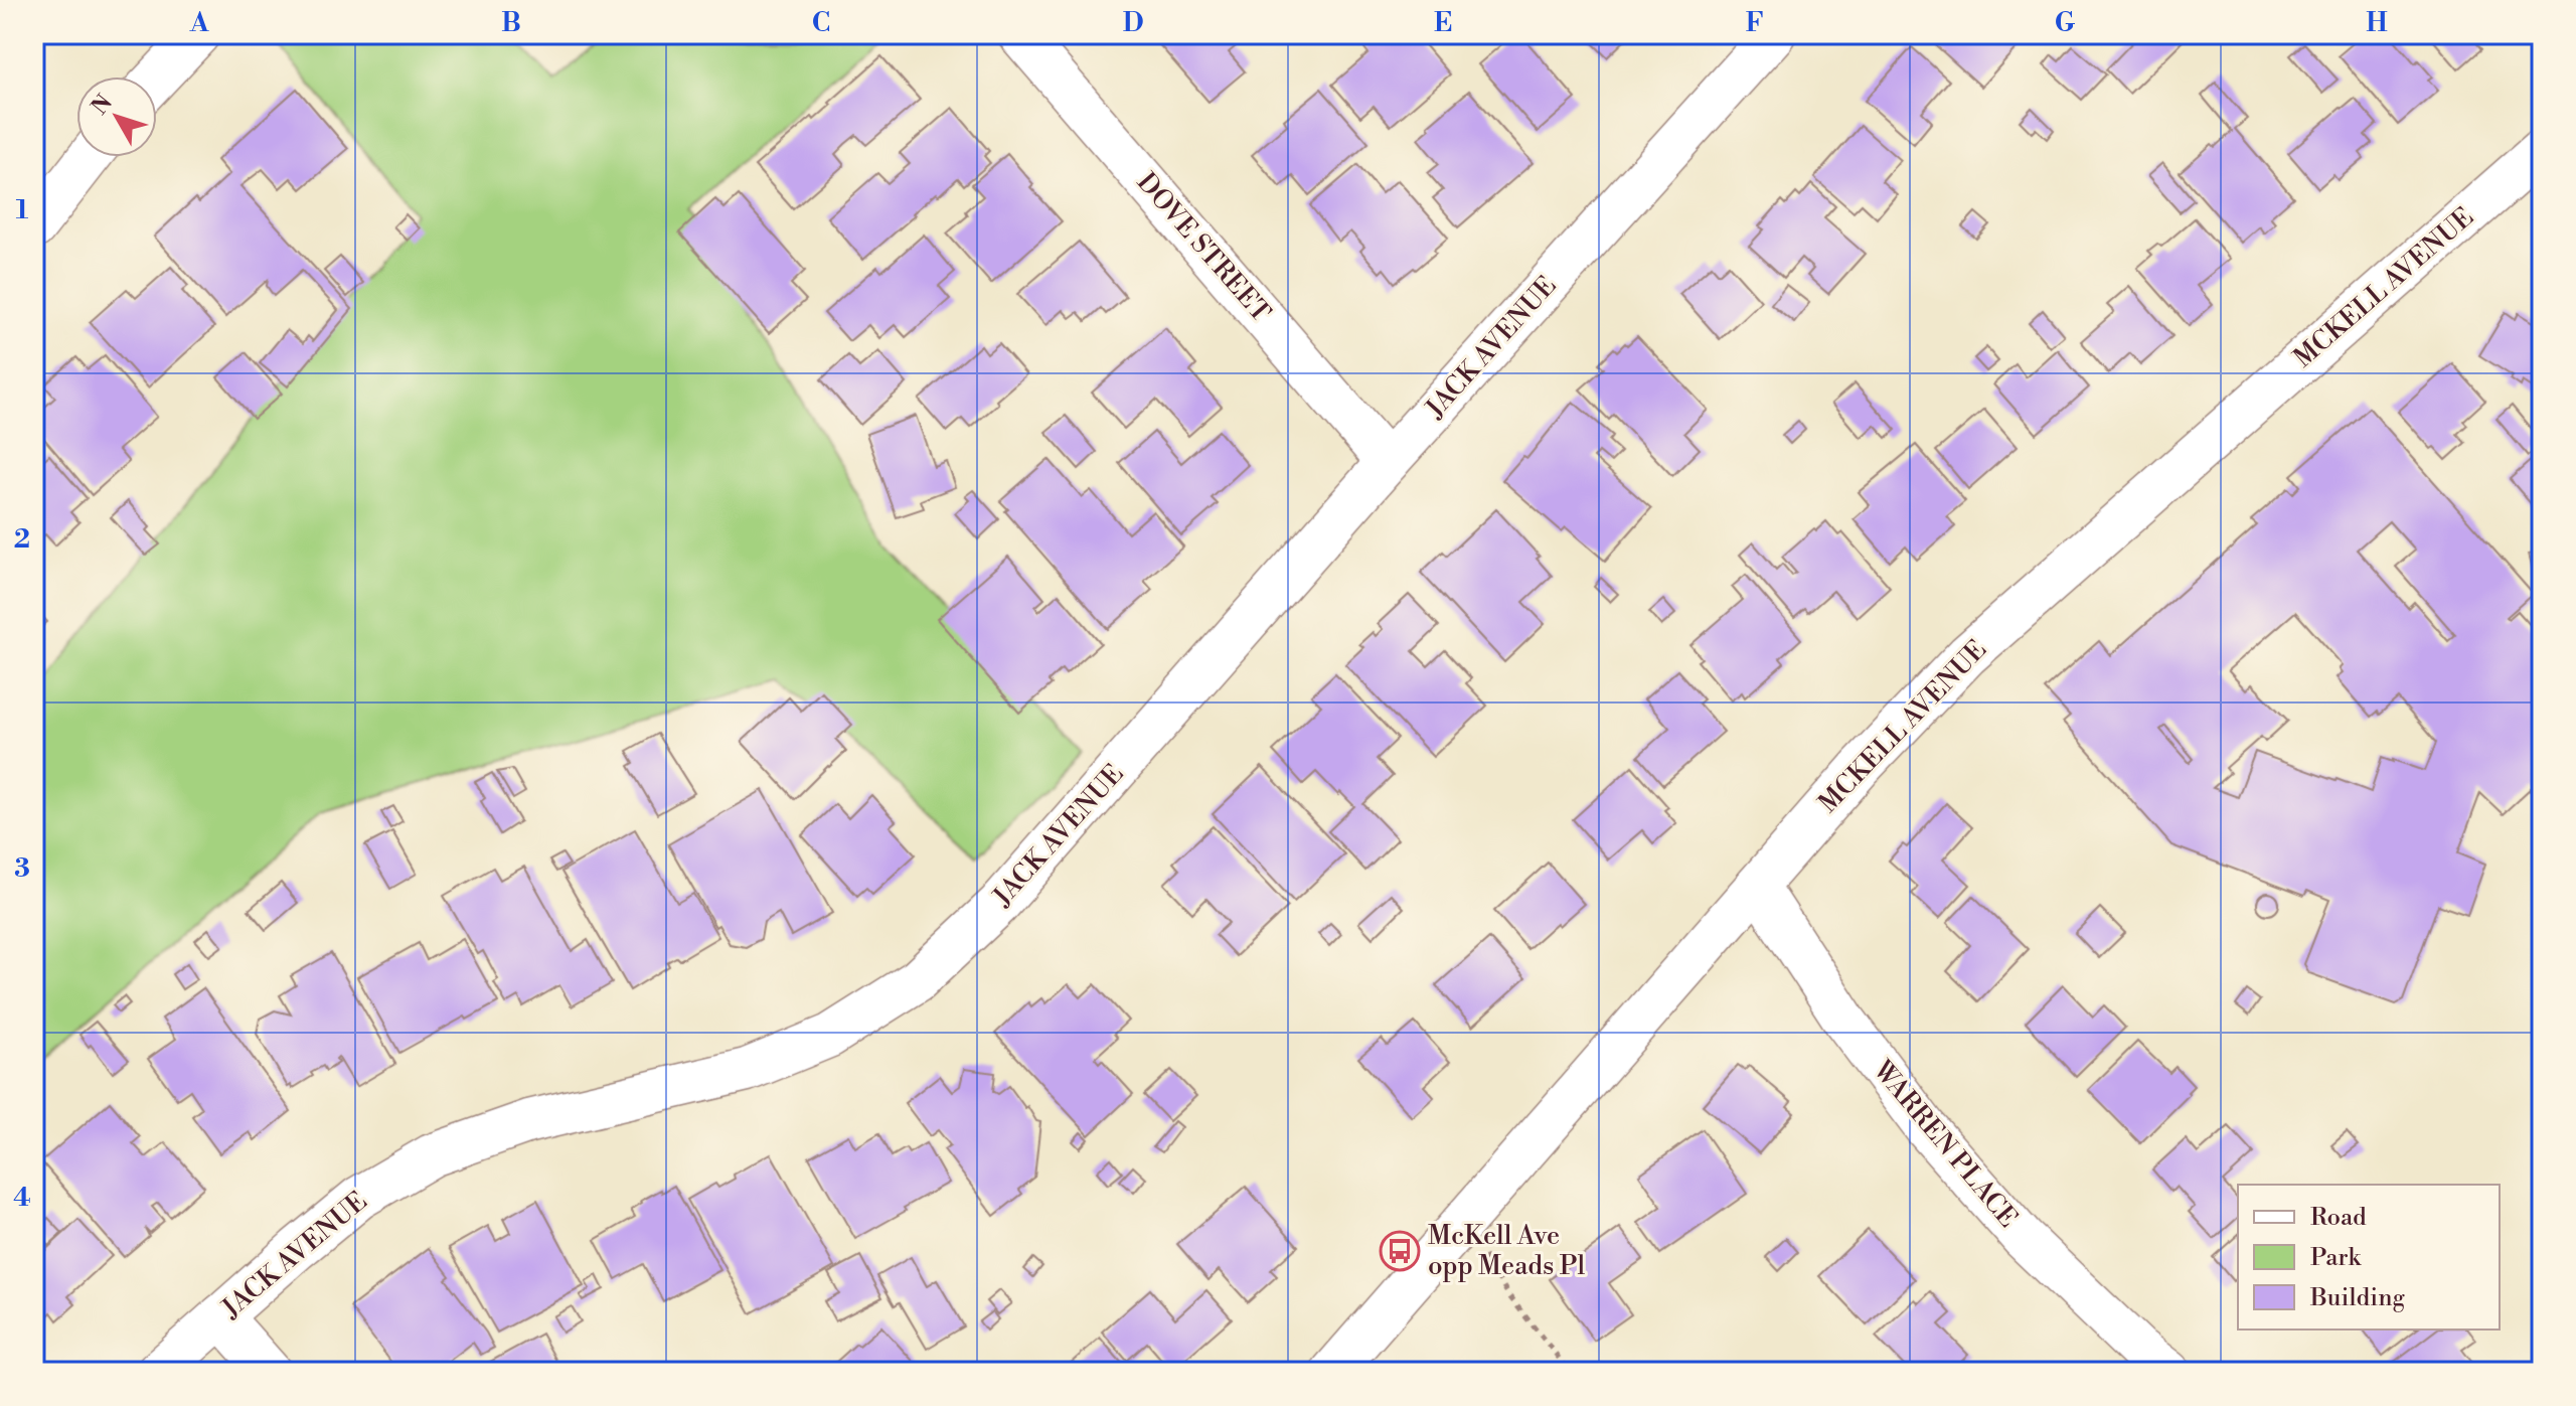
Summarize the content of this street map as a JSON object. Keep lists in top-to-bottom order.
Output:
{
  "streets": {
    "street": [
      "DOVE STREET",
      "MCKELL AVENUE",
      "JACK AVENUE",
      "WARREN PLACE"
    ]
  },
  "crossings": [
    ["DOVE STREET", "JACK AVENUE"],
    ["MCKELL AVENUE", "WARREN PLACE"]
  ],
  "places": {
    "bus stop": ["McKell Ave opp Meads Pl"]
  },
  "legend": ["Road", "Park", "Building"],
  "north": "top left",
  "grid": {
    "columns": [
      "A",
      "B",
      "C",
      "D",
      "E",
      "F",
      "G",
      "H"
    ],
    "rows": [
      "1",
      "2",
      "3",
      "4"
    ]
  }
}
